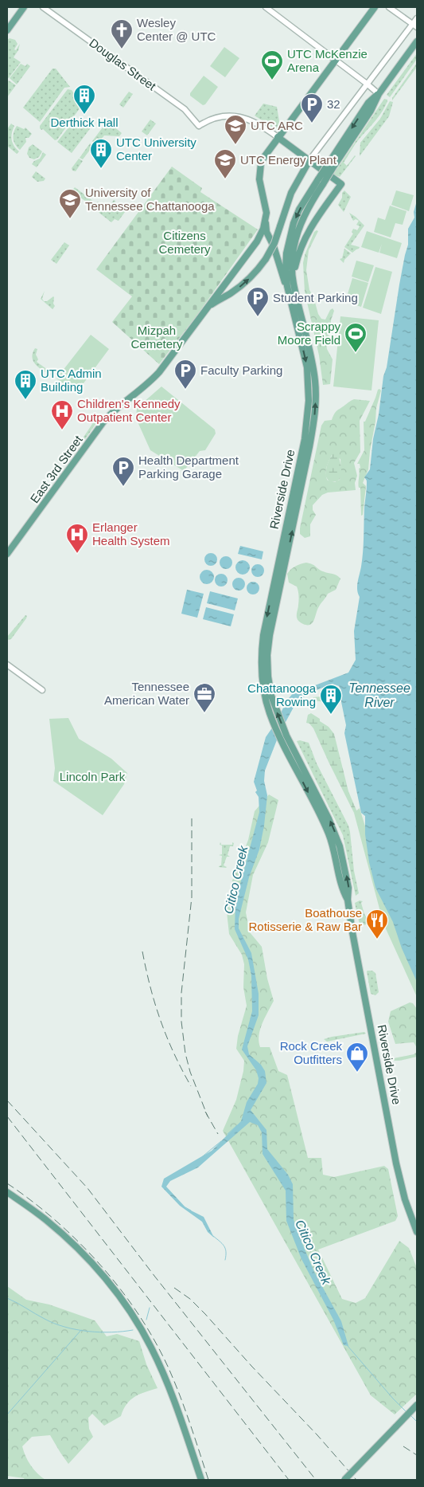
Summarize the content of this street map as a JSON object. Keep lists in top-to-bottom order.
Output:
{
  "streets": {
    "main road": ["East 3rd Street", "Riverside Drive"],
    "street": ["Douglas Street"]
  },
  "water": ["Tennessee River", "Citico Creek"],
  "parks": ["Citizens Cemetery", "Mizpah Cemetery", "Lincoln Park"],
  "places": {
    "church": ["Wesley Center @ UTC"],
    "sports": ["UTC McKenzie Arena", "Scrappy Moore Field"],
    "building": [
      "Derthick Hall",
      "UTC University Center",
      "UTC Admin Building",
      "Chattanooga Rowing"
    ],
    "parking": [
      "32",
      "Student Parking",
      "Faculty Parking",
      "Health Department Parking Garage"
    ],
    "school or university": ["UTC ARC", "UTC Energy Plant", "University of Tennessee Chattanooga"],
    "hospital": ["Children's Kennedy Outpatient Center", "Erlanger Health System"],
    "office": ["Tennessee American Water"],
    "restaurant": ["Boathouse Rotisserie & Raw Bar"],
    "shop": ["Rock Creek Outfitters"]
  }
}
